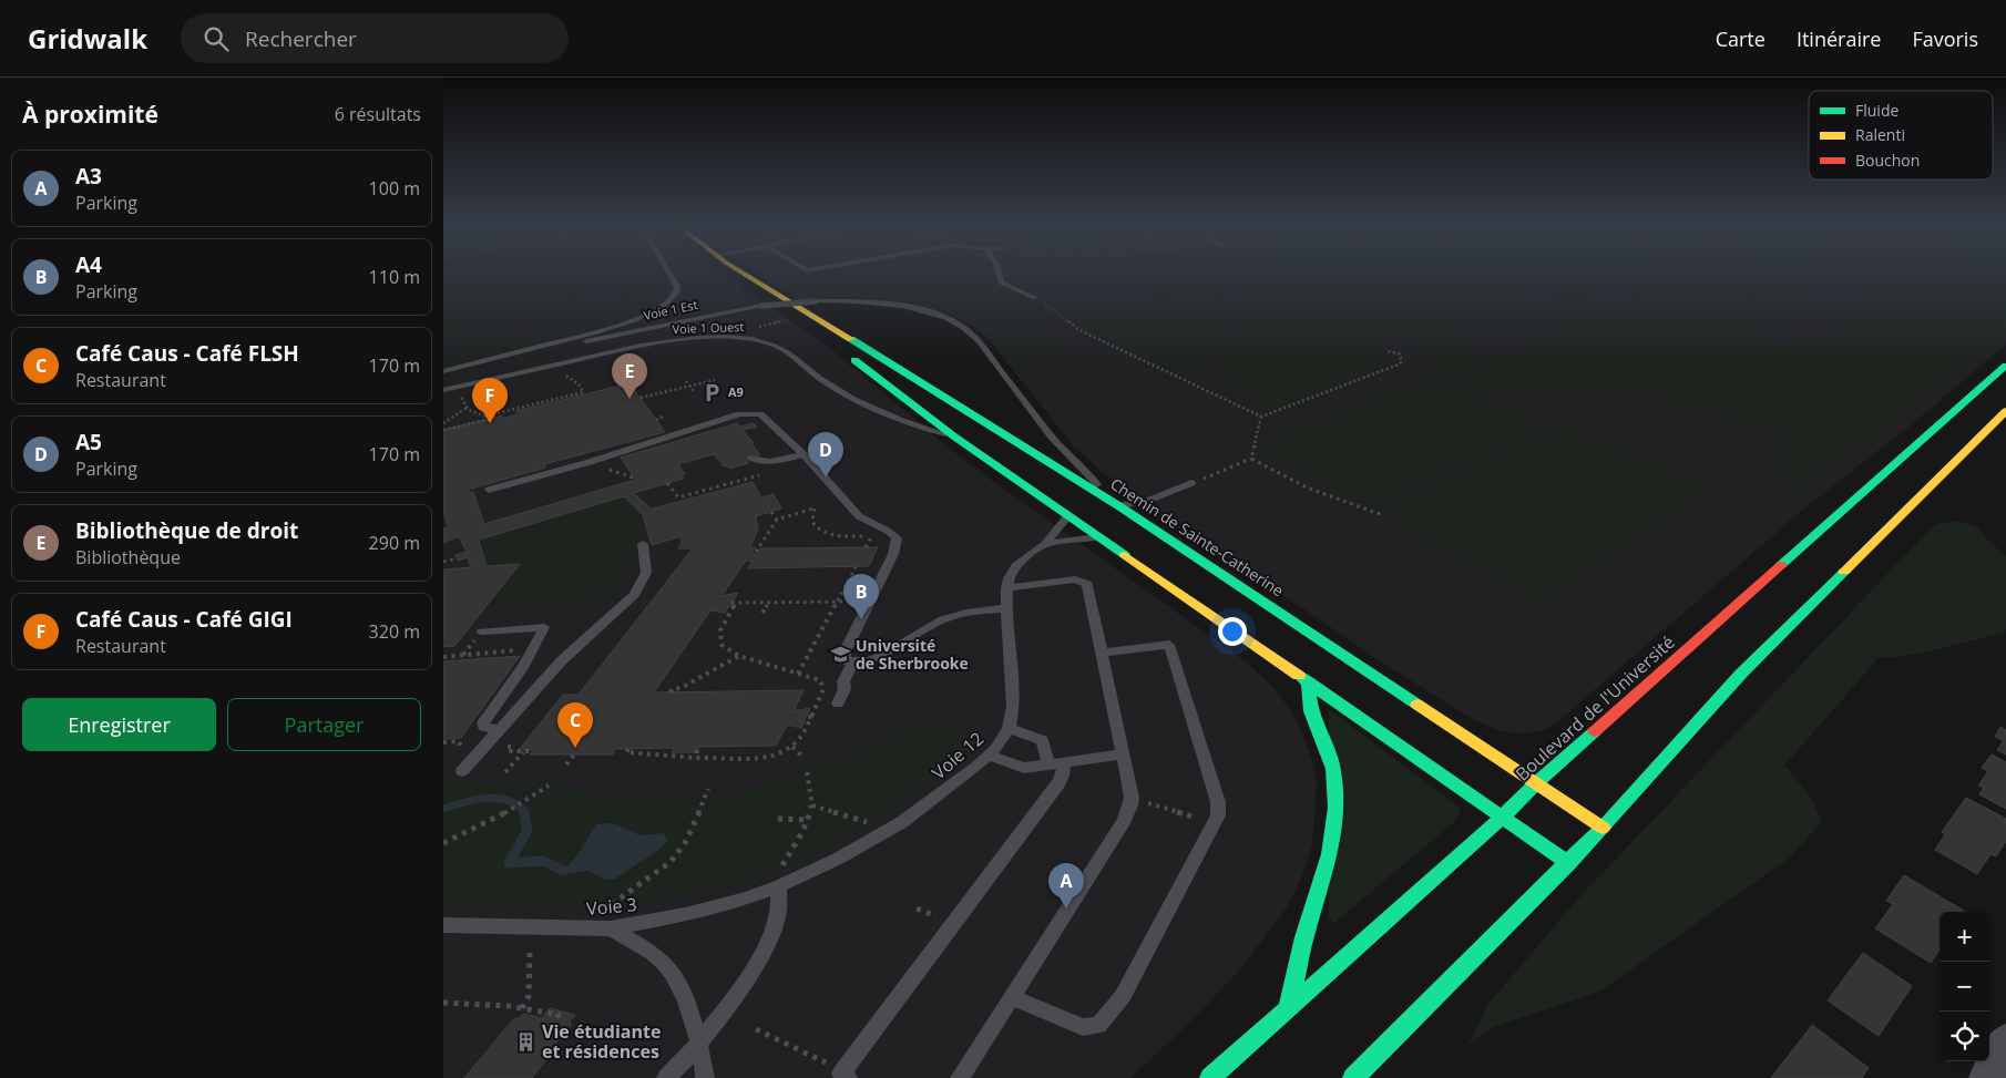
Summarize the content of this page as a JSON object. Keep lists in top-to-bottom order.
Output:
{
  "streets": {
    "main road": ["Chemin de Sainte-Catherine", "Boulevard de l'Université"],
    "lane": [
      "Voie 1 Est",
      "Voie 1 Ouest",
      "Voie 12",
      "Voie 3"
    ]
  },
  "crossings": [
    ["Voie 1 Est", "Chemin de Sainte-Catherine"],
    ["Chemin de Sainte-Catherine", "Boulevard de l'Université"],
    ["Voie 12", "Voie 3"]
  ],
  "places": {
    "parking": ["A9"],
    "school or university": ["Université de Sherbrooke"],
    "building": ["Vie étudiante et résidences"]
  },
  "legend": ["Fluide", "Ralenti", "Bouchon"],
  "page": {
    "header": "Gridwalk",
    "search": "Rechercher",
    "nav": ["Carte", "Itinéraire", "Favoris"],
    "heading": ["À proximité", "6 résultats"],
    "list": [
      {
        "mark": "A",
        "name": "A3",
        "note": "Parking",
        "value": "100 m"
      },
      {
        "mark": "B",
        "name": "A4",
        "note": "Parking",
        "value": "110 m"
      },
      {
        "mark": "C",
        "name": "Café Caus - Café FLSH",
        "note": "Restaurant",
        "value": "170 m"
      },
      {
        "mark": "D",
        "name": "A5",
        "note": "Parking",
        "value": "170 m"
      },
      {
        "mark": "E",
        "name": "Bibliothèque de droit",
        "note": "Bibliothèque",
        "value": "290 m"
      },
      {
        "mark": "F",
        "name": "Café Caus - Café GIGI",
        "note": "Restaurant",
        "value": "320 m"
      }
    ],
    "pins": [
      "E",
      "F",
      "D",
      "B",
      "C",
      "A"
    ],
    "buttons": ["Enregistrer", "Partager"],
    "map_buttons": ["+", "−"]
  }
}
